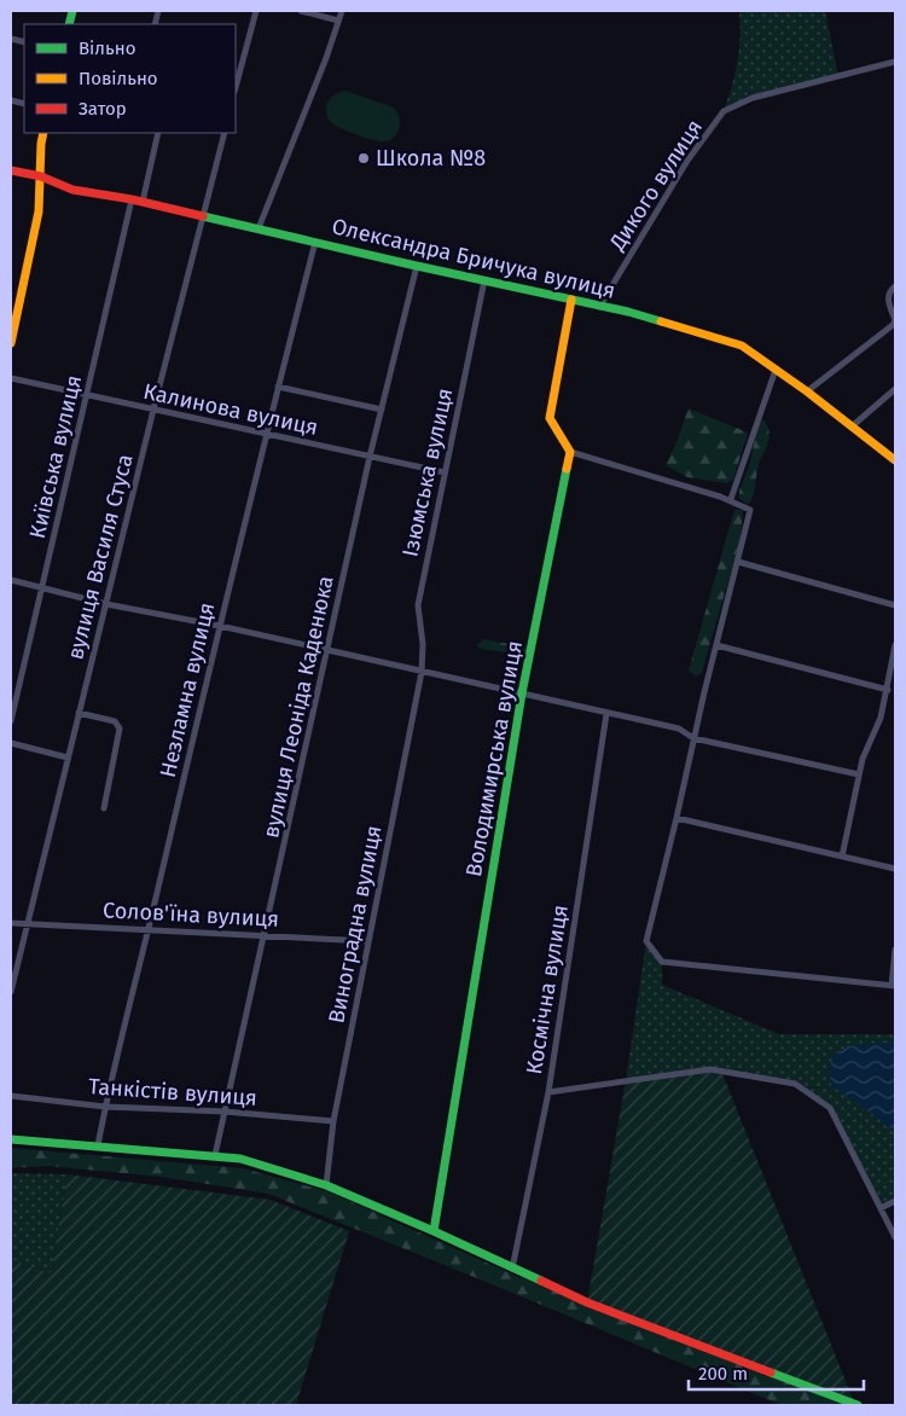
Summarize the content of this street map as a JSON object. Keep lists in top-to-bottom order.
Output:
{
  "streets": {
    "street": [
      "Дикого вулиця",
      "Олександра Бричука вулиця",
      "Калинова вулиця",
      "Київська вулиця",
      "Ізюмська вулиця",
      "вулиця Василя Стуса",
      "Незламна вулиця",
      "вулиця Леоніда Каденюка",
      "Володимирська вулиця",
      "Солов'їна вулиця",
      "Виноградна вулиця",
      "Космічна вулиця",
      "Танкістів вулиця"
    ]
  },
  "crossings": [
    ["Дикого вулиця", "Олександра Бричука вулиця"],
    ["Олександра Бричука вулиця", "Київська вулиця"],
    ["Олександра Бричука вулиця", "Ізюмська вулиця"],
    ["Олександра Бричука вулиця", "вулиця Василя Стуса"],
    ["Олександра Бричука вулиця", "Незламна вулиця"],
    ["Олександра Бричука вулиця", "вулиця Леоніда Каденюка"],
    ["Калинова вулиця", "Київська вулиця"],
    ["Калинова вулиця", "Ізюмська вулиця"],
    ["Калинова вулиця", "вулиця Василя Стуса"],
    ["Калинова вулиця", "Незламна вулиця"],
    ["Калинова вулиця", "вулиця Леоніда Каденюка"],
    ["Ізюмська вулиця", "Виноградна вулиця"],
    ["вулиця Василя Стуса", "Солов'їна вулиця"],
    ["Незламна вулиця", "Солов'їна вулиця"],
    ["Незламна вулиця", "Танкістів вулиця"],
    ["вулиця Леоніда Каденюка", "Солов'їна вулиця"],
    ["вулиця Леоніда Каденюка", "Танкістів вулиця"],
    ["Солов'їна вулиця", "Виноградна вулиця"],
    ["Виноградна вулиця", "Танкістів вулиця"]
  ],
  "places": ["Школа №8"],
  "legend": ["Вільно", "Повільно", "Затор"],
  "scale_bar": "200 m"
}
